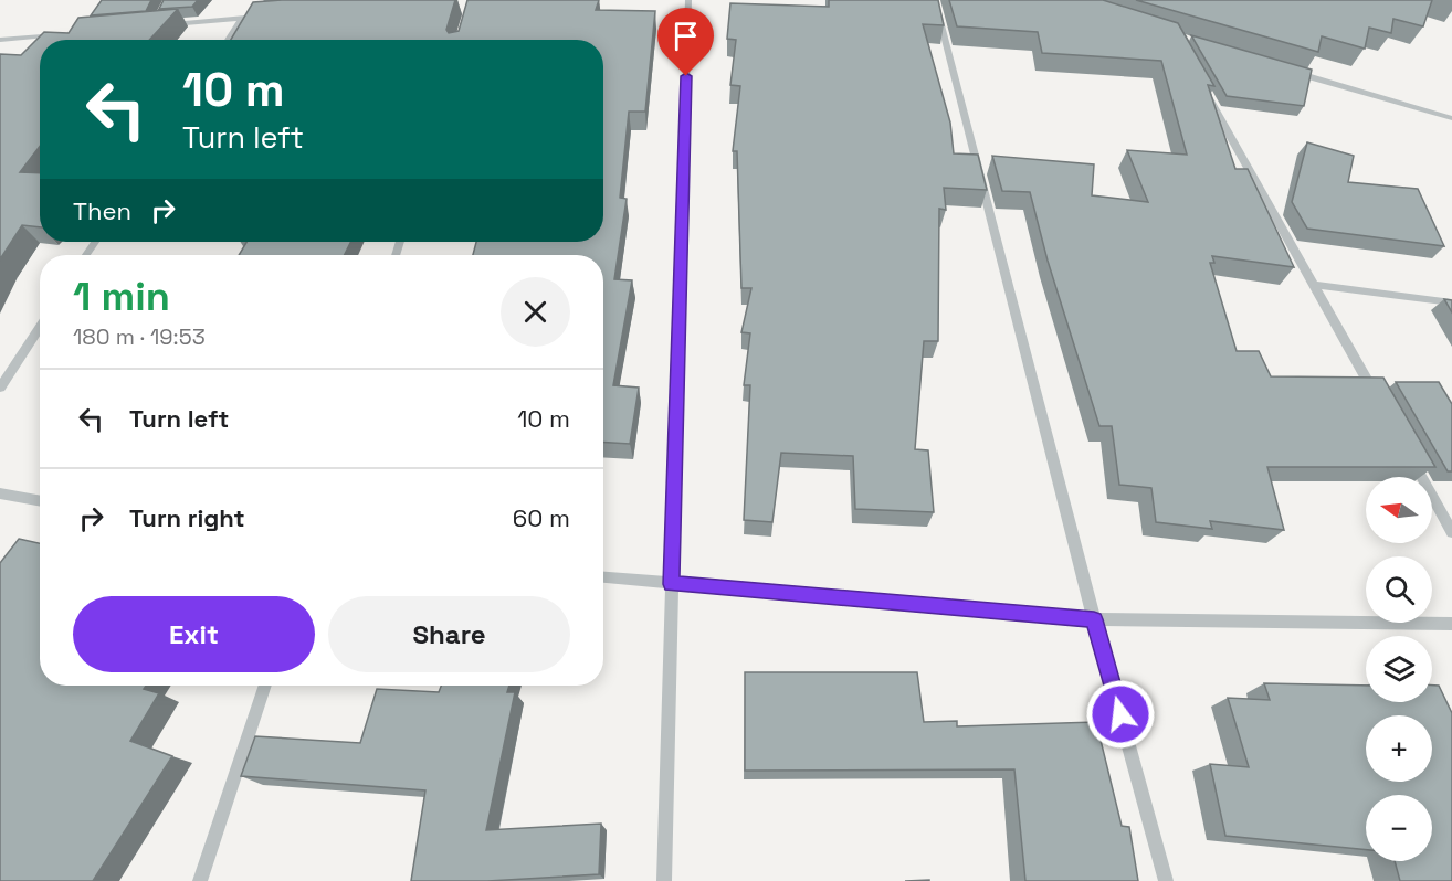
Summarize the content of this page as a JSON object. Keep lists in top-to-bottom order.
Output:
{
  "north": "left",
  "page": {
    "turn": ["10 m", "Turn left"],
    "then": "Then",
    "heading": ["1 min", "180 m · 19:53"],
    "list": [
      {
        "name": "Turn left",
        "value": "10 m"
      },
      {
        "name": "Turn right",
        "value": "60 m"
      }
    ],
    "map_buttons": ["+", "−"],
    "buttons": ["Exit", "Share"]
  }
}
